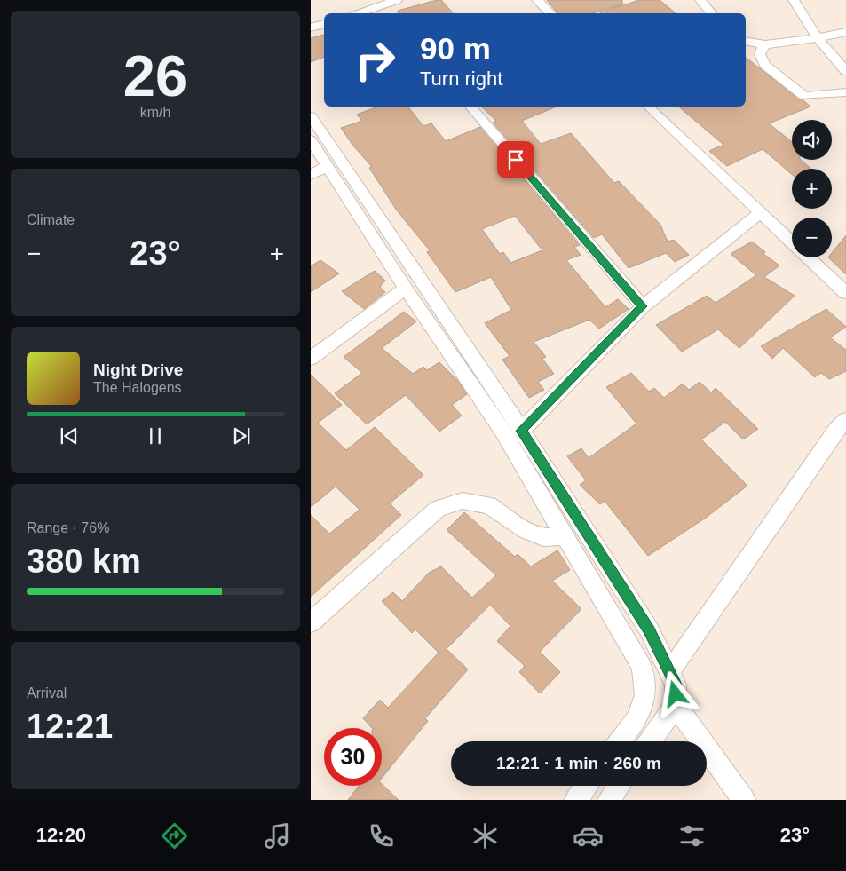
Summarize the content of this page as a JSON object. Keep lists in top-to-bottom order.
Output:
{
  "page": {
    "tile": [
      ["26", "km/h"],
      "Climate",
      ["Range · 76%", "380 km"],
      ["Arrival", "12:21"]
    ],
    "turn": ["90 m", "Turn right"],
    "map_buttons": ["+", "−"],
    "heat": ["−", "23°", "+"],
    "song": ["Night Drive", "The Halogens"],
    "limit": "30",
    "trip": "12:21 · 1 min · 260 m",
    "tabs": ["12:20", "23°"]
  }
}
